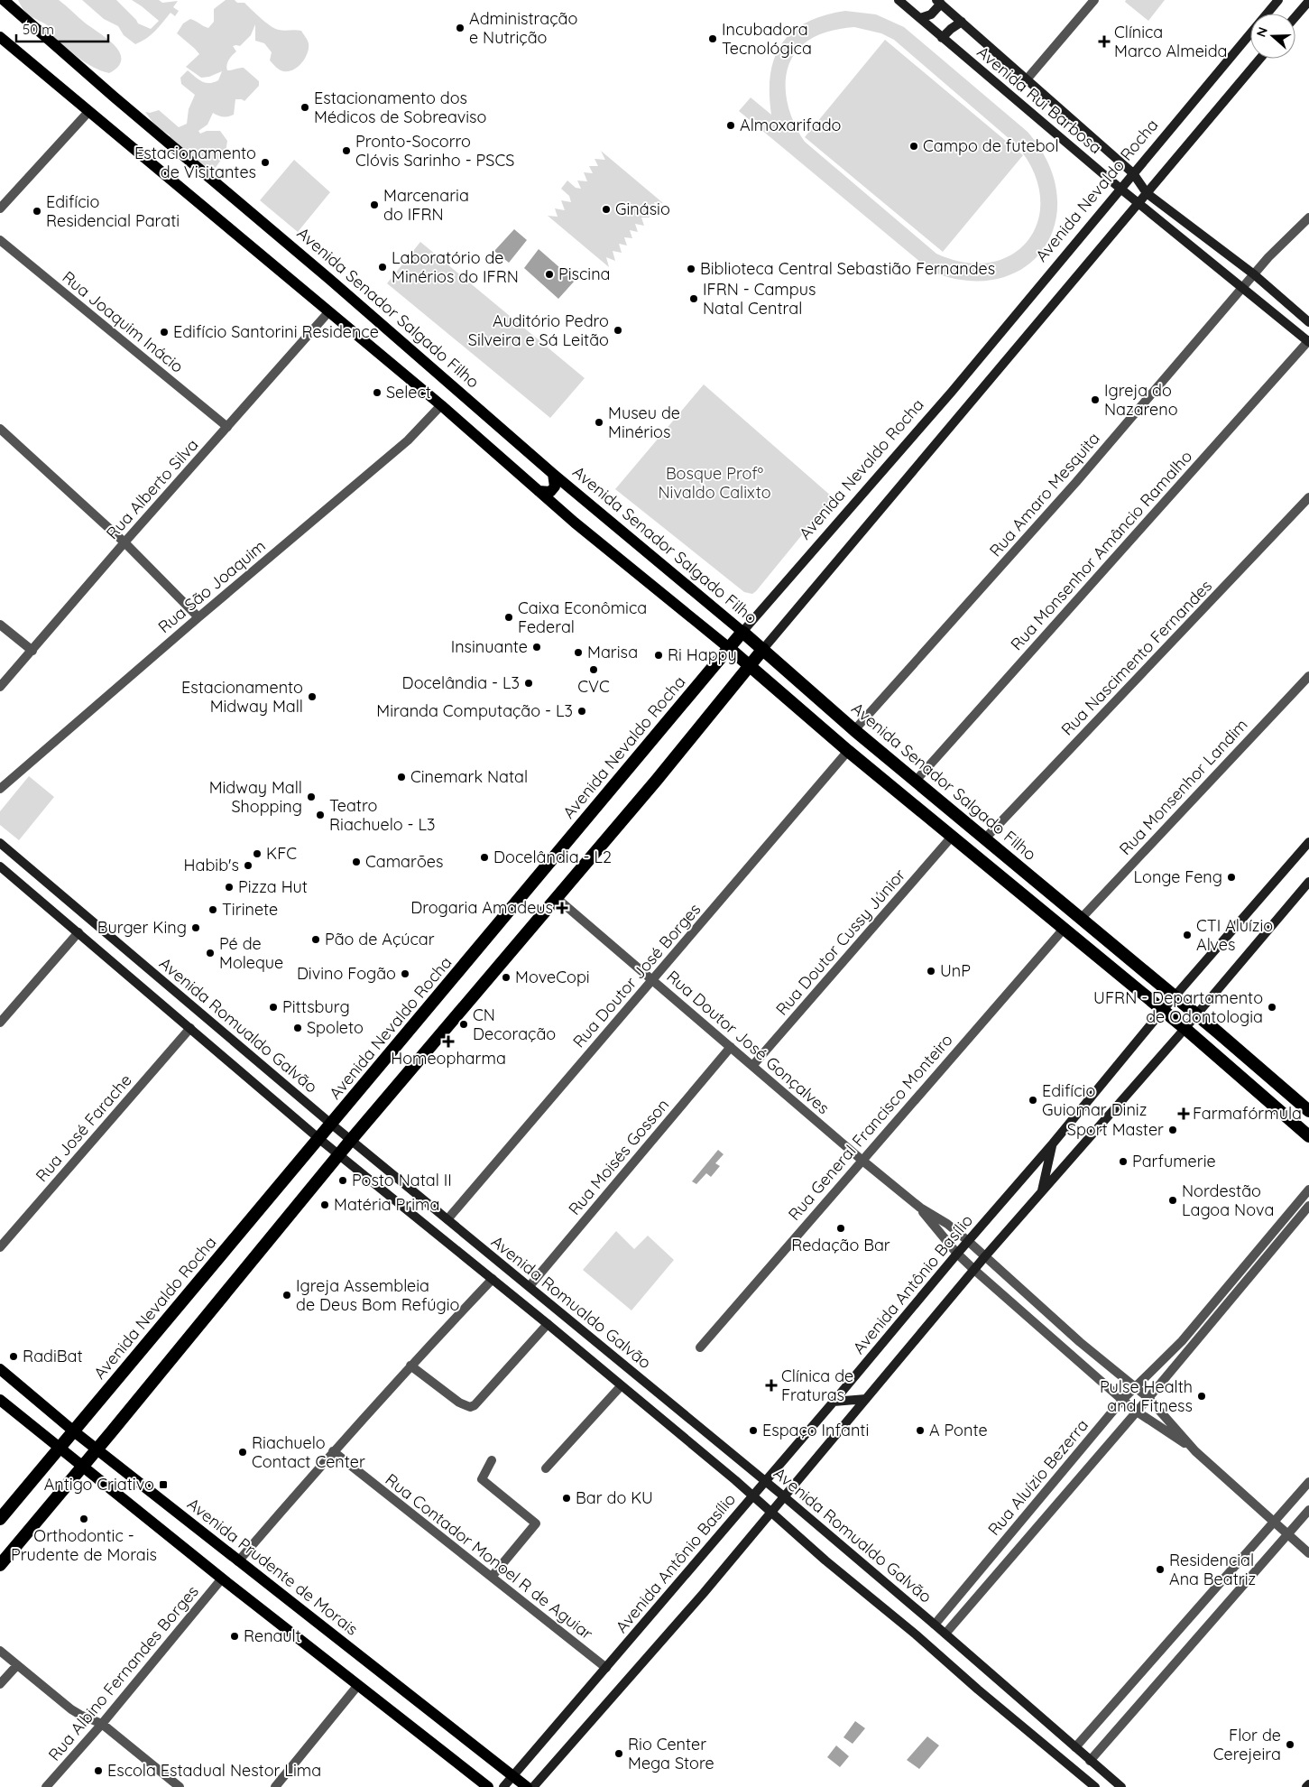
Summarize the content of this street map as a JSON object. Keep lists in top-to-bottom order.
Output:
{
  "streets": {
    "highway": ["Avenida Nevaldo Rocha", "Avenida Senador Salgado Filho"],
    "main road": [
      "Avenida Rui Barbosa",
      "Avenida Romualdo Galvão",
      "Avenida Antônio Basílio",
      "Avenida Prudente de Morais"
    ],
    "street": [
      "Rua Joaquim Inácio",
      "Rua Alberto Silva",
      "Rua Amaro Mesquita",
      "Rua Monsenhor Amâncio Ramalho",
      "Rua São Joaquim",
      "Rua Nascimento Fernandes",
      "Rua Monsenhor Landim",
      "Rua Doutor Cussy Júnior",
      "Rua Doutor José Borges",
      "Rua Doutor José Gonçalves",
      "Rua General Francisco Monteiro",
      "Rua José Farache",
      "Rua Moisés Gosson",
      "Rua Aluízio Bezerra",
      "Rua Contador Monoel R de Aguiar",
      "Rua Albino Fernandes Borges"
    ]
  },
  "crossings": [
    ["Avenida Rui Barbosa", "Avenida Nevaldo Rocha"],
    ["Avenida Rui Barbosa", "Rua Amaro Mesquita"],
    ["Avenida Rui Barbosa", "Rua Monsenhor Amâncio Ramalho"],
    ["Avenida Nevaldo Rocha", "Avenida Senador Salgado Filho"],
    ["Avenida Nevaldo Rocha", "Avenida Romualdo Galvão"],
    ["Avenida Nevaldo Rocha", "Avenida Prudente de Morais"],
    ["Avenida Senador Salgado Filho", "Rua Amaro Mesquita"],
    ["Avenida Senador Salgado Filho", "Rua Monsenhor Amâncio Ramalho"],
    ["Avenida Senador Salgado Filho", "Rua Nascimento Fernandes"],
    ["Avenida Senador Salgado Filho", "Rua Monsenhor Landim"],
    ["Avenida Senador Salgado Filho", "Avenida Antônio Basílio"],
    ["Rua Joaquim Inácio", "Rua Alberto Silva"],
    ["Rua Doutor Cussy Júnior", "Rua Doutor José Gonçalves"],
    ["Rua Doutor José Borges", "Avenida Romualdo Galvão"],
    ["Rua Doutor José Borges", "Rua Doutor José Gonçalves"],
    ["Avenida Romualdo Galvão", "Rua José Farache"],
    ["Avenida Romualdo Galvão", "Rua Moisés Gosson"],
    ["Avenida Romualdo Galvão", "Avenida Antônio Basílio"],
    ["Avenida Romualdo Galvão", "Rua Aluízio Bezerra"],
    ["Rua Doutor José Gonçalves", "Rua General Francisco Monteiro"],
    ["Rua Doutor José Gonçalves", "Rua Moisés Gosson"],
    ["Rua Doutor José Gonçalves", "Avenida Antônio Basílio"],
    ["Rua Doutor José Gonçalves", "Rua Aluízio Bezerra"],
    ["Avenida Antônio Basílio", "Rua Contador Monoel R de Aguiar"],
    ["Avenida Antônio Basílio", "Avenida Prudente de Morais"]
  ],
  "parks": ["Bosque Profº Nivaldo Calixto"],
  "places": {
    "other": [
      "Administração e Nutrição",
      "Incubadora Tecnológica",
      "Estacionamento dos Médicos de Sobreaviso",
      "Almoxarifado",
      "Campo de futebol",
      "Pronto-Socorro Clóvis Sarinho - PSCS",
      "Estacionamento de Visitantes",
      "Marcenaria do IFRN",
      "Ginásio",
      "Edifício Residencial Parati",
      "Laboratório de Minérios do IFRN",
      "Biblioteca Central Sebastião Fernandes",
      "Piscina",
      "IFRN - Campus Natal Central",
      "Auditório Pedro Silveira e Sá Leitão",
      "Edifício Santorini Residence",
      "Select",
      "Igreja do Nazareno",
      "Museu de Minérios",
      "Caixa Econômica Federal",
      "Insinuante",
      "Marisa",
      "Ri Happy",
      "CVC",
      "Docelândia - L3",
      "Estacionamento Midway Mall",
      "Miranda Computação - L3",
      "Cinemark Natal",
      "Midway Mall Shopping",
      "Teatro Riachuelo - L3",
      "KFC",
      "Docelândia - L2",
      "Camarões",
      "Habib's",
      "Longe Feng",
      "Pizza Hut",
      "Tirinete",
      "Burger King",
      "CTI Aluízio Alves",
      "Pão de Açúcar",
      "Pé de Moleque",
      "UnP",
      "Divino Fogão",
      "MoveCopi",
      "Pittsburg",
      "UFRN - Departamento de Odontologia",
      "CN Decoração",
      "Spoleto",
      "Edifício Guiomar Diniz",
      "Sport Master",
      "Parfumerie",
      "Posto Natal II",
      "Nordestão Lagoa Nova",
      "Matéria Prima",
      "Redação Bar",
      "Igreja Assembleia de Deus Bom Refúgio",
      "RadiBat",
      "Pulse Health and Fitness",
      "Espaço Infanti",
      "A Ponte",
      "Riachuelo Contact Center",
      "Bar do KU",
      "Orthodontic - Prudente de Morais",
      "Residencial Ana Beatriz",
      "Renault",
      "Flor de Cerejeira",
      "Rio Center Mega Store",
      "Escola Estadual Nestor Lima"
    ],
    "health": [
      "Clínica Marco Almeida",
      "Drogaria Amadeus",
      "Homeopharma",
      "Farmafórmula",
      "Clínica de Fraturas"
    ],
    "transit": ["Antigo Criativo"]
  },
  "scale_bar": "50 m",
  "north": "left"
}
